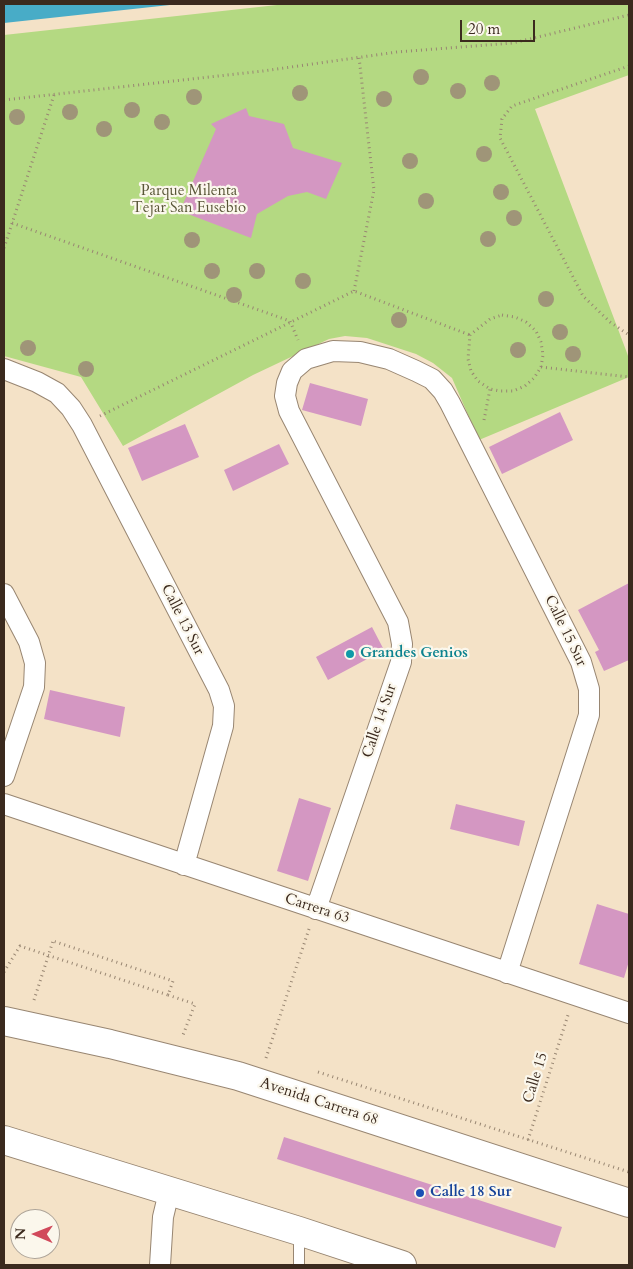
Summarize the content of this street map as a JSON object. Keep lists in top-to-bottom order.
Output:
{
  "streets": {
    "main road": ["Avenida Carrera 68"],
    "street": [
      "Calle 13 Sur",
      "Calle 15 Sur",
      "Calle 14 Sur",
      "Carrera 63"
    ],
    "path": ["Calle 15"]
  },
  "crossings": [
    ["Calle 13 Sur", "Carrera 63"],
    ["Calle 15 Sur", "Calle 14 Sur"],
    ["Calle 15 Sur", "Carrera 63"],
    ["Calle 14 Sur", "Carrera 63"],
    ["Carrera 63", "Calle 15"],
    ["Calle 15", "Avenida Carrera 68"]
  ],
  "parks": ["Parque Milenta Tejar San Eusebio"],
  "places": ["Grandes Genios", "Calle 18 Sur"],
  "scale_bar": "20 m",
  "north": "left"
}
